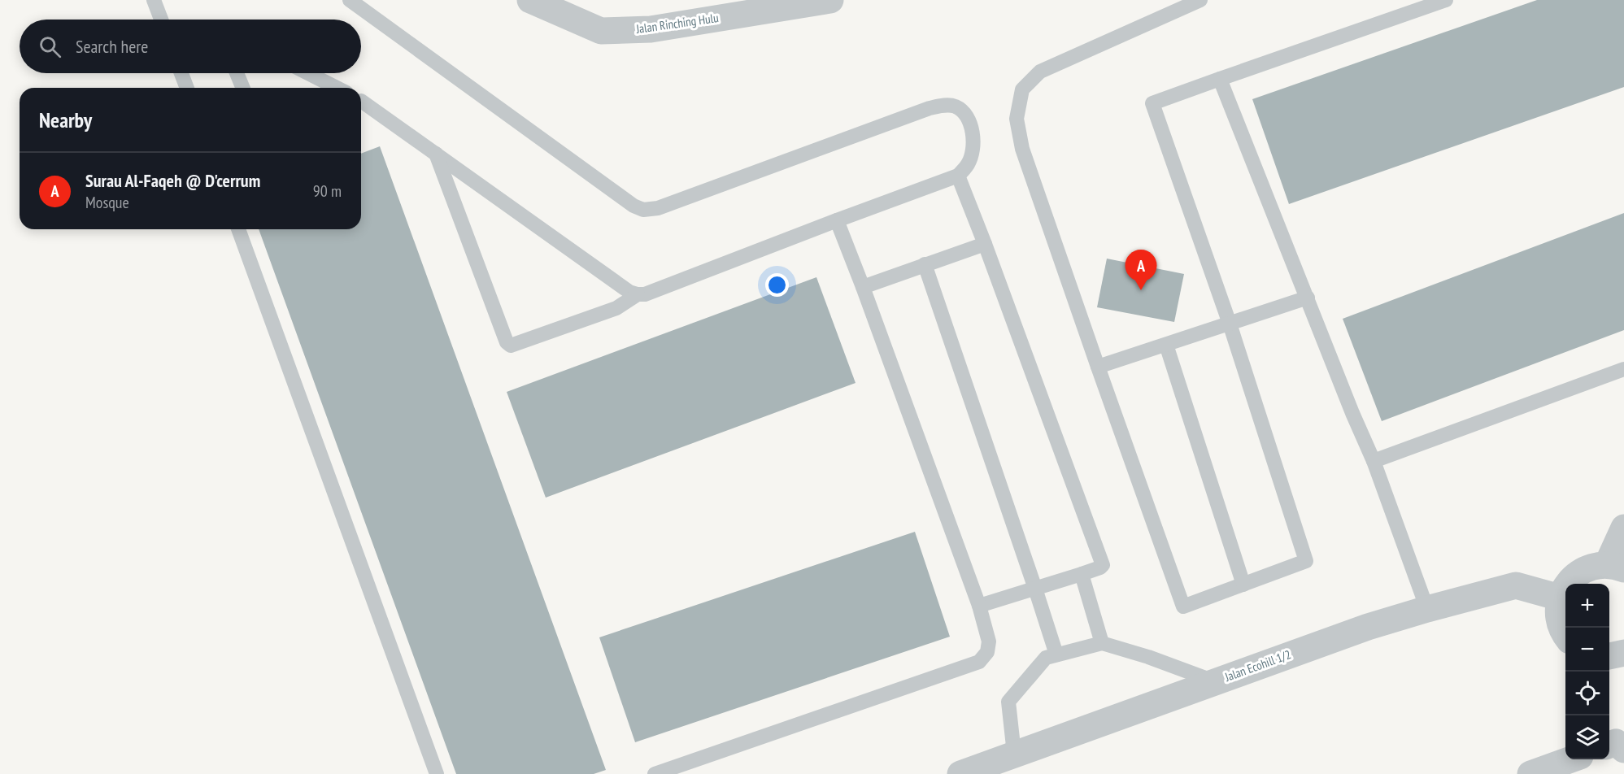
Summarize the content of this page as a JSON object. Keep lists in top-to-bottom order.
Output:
{
  "streets": {
    "street": ["Jalan Rinching Hulu", "Jalan Ecohill 1/2"]
  },
  "page": {
    "search": "Search here",
    "heading": "Nearby",
    "list": [
      {
        "mark": "A",
        "name": "Surau Al-Faqeh @ D'cerrum",
        "note": "Mosque",
        "value": "90 m"
      }
    ],
    "pins": "A",
    "map_buttons": ["+", "−"]
  }
}
